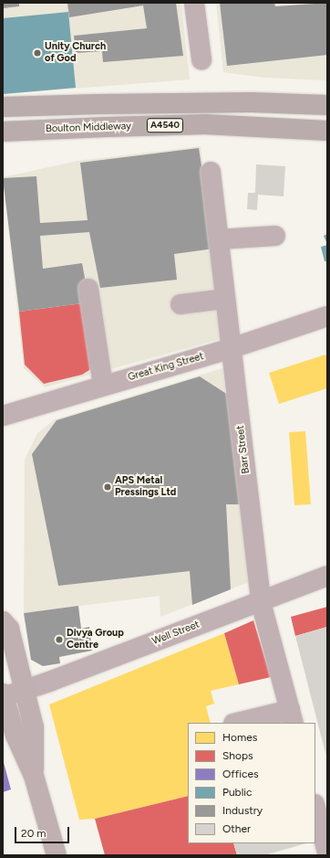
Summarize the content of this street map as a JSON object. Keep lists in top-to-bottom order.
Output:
{
  "streets": {
    "highway": ["A4540", "Boulton Middleway"],
    "street": ["Great King Street", "Barr Street", "Well Street"]
  },
  "crossings": [
    ["Great King Street", "Barr Street"],
    ["Barr Street", "Well Street"]
  ],
  "places": ["Unity Church of God", "APS Metal Pressings Ltd", "Divya Group Centre"],
  "legend": [
    "Homes",
    "Shops",
    "Offices",
    "Public",
    "Industry",
    "Other"
  ],
  "scale_bar": "20 m"
}
